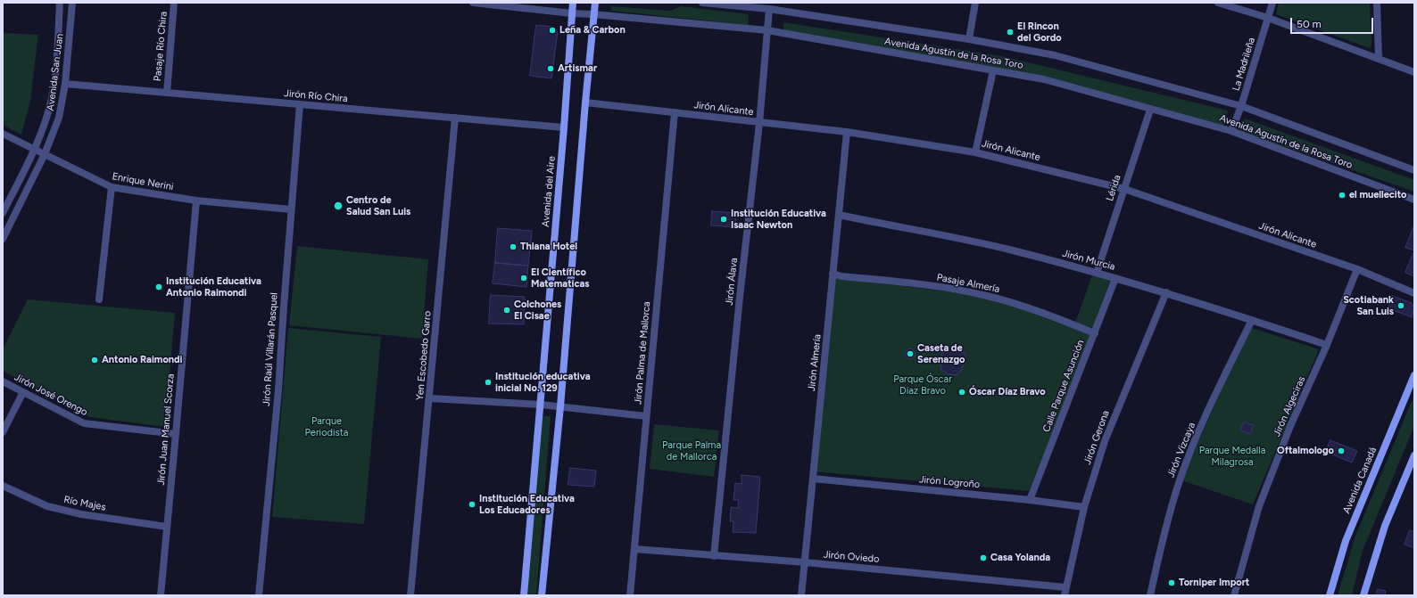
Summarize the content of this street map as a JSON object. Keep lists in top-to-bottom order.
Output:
{
  "streets": {
    "main road": ["Avenida del Aire", "Avenida Canadá"],
    "street": [
      "Pasaje Río Chira",
      "Avenida Agustín de la Rosa Toro",
      "La Madrileña",
      "Avenida San Juan",
      "Jirón Río Chira",
      "Jirón Alicante",
      "Enrique Nerini",
      "Lérida",
      "Jirón Murcia",
      "Jirón Álava",
      "Pasaje Almería",
      "Jirón Raúl Villarán Pasquel",
      "Jirón Palma de Mallorca",
      "Yen Escobedo Garro",
      "Jirón Almería",
      "Calle Parque Asunción",
      "Jirón José Orengo",
      "Jirón Algeciras",
      "Jirón Juan Manuel Scorza",
      "Jirón Gerona",
      "Jirón Vizcaya",
      "Jirón Logroño",
      "Río Majes",
      "Jirón Oviedo"
    ]
  },
  "crossings": [
    ["Pasaje Río Chira", "Jirón Río Chira"],
    ["Avenida Agustín de la Rosa Toro", "La Madrileña"],
    ["Avenida Agustín de la Rosa Toro", "Lérida"],
    ["Avenida Agustín de la Rosa Toro", "Avenida del Aire"],
    ["Avenida Agustín de la Rosa Toro", "Jirón Álava"],
    ["Avenida San Juan", "Jirón Río Chira"],
    ["Avenida San Juan", "Enrique Nerini"],
    ["Jirón Río Chira", "Avenida del Aire"],
    ["Jirón Río Chira", "Jirón Raúl Villarán Pasquel"],
    ["Jirón Río Chira", "Yen Escobedo Garro"],
    ["Jirón Alicante", "Lérida"],
    ["Jirón Alicante", "Jirón Álava"],
    ["Jirón Alicante", "Jirón Palma de Mallorca"],
    ["Jirón Alicante", "Jirón Almería"],
    ["Jirón Alicante", "Jirón Algeciras"],
    ["Enrique Nerini", "Jirón Raúl Villarán Pasquel"],
    ["Enrique Nerini", "Jirón Juan Manuel Scorza"],
    ["Lérida", "Jirón Murcia"],
    ["Jirón Murcia", "Jirón Almería"],
    ["Jirón Murcia", "Calle Parque Asunción"],
    ["Jirón Murcia", "Jirón Algeciras"],
    ["Jirón Murcia", "Jirón Gerona"],
    ["Jirón Murcia", "Jirón Vizcaya"],
    ["Jirón Álava", "Jirón Oviedo"],
    ["Pasaje Almería", "Jirón Almería"],
    ["Pasaje Almería", "Calle Parque Asunción"],
    ["Jirón Palma de Mallorca", "Jirón Oviedo"],
    ["Jirón Almería", "Jirón Logroño"],
    ["Jirón Almería", "Jirón Oviedo"],
    ["Calle Parque Asunción", "Jirón Logroño"],
    ["Jirón José Orengo", "Jirón Juan Manuel Scorza"],
    ["Jirón Juan Manuel Scorza", "Río Majes"],
    ["Jirón Gerona", "Jirón Logroño"],
    ["Jirón Gerona", "Jirón Oviedo"]
  ],
  "parks": [
    "Parque Óscar Díaz Bravo",
    "Parque Periodista",
    "Parque Palma de Mallorca",
    "Parque Medalla Milagrosa"
  ],
  "places": [
    "Leña & Carbon",
    "El Rincon del Gordo",
    "Artismar",
    "el muellecito",
    "Centro de Salud San Luis",
    "Institución Educativa Isaac Newton",
    "Thiana Hotel",
    "El Científico Matematicas",
    "Institución Educativa Antonio Raimondi",
    "Scotiabank San Luis",
    "Colchones El Cisae",
    "Caseta de Serenazgo",
    "Antonio Raimondi",
    "Institución educativa inicial No. 129",
    "Óscar Díaz Bravo",
    "Oftalmologo",
    "Institución Educativa Los Educadores",
    "Casa Yolanda",
    "Torniper Import"
  ],
  "scale_bar": "50 m"
}
